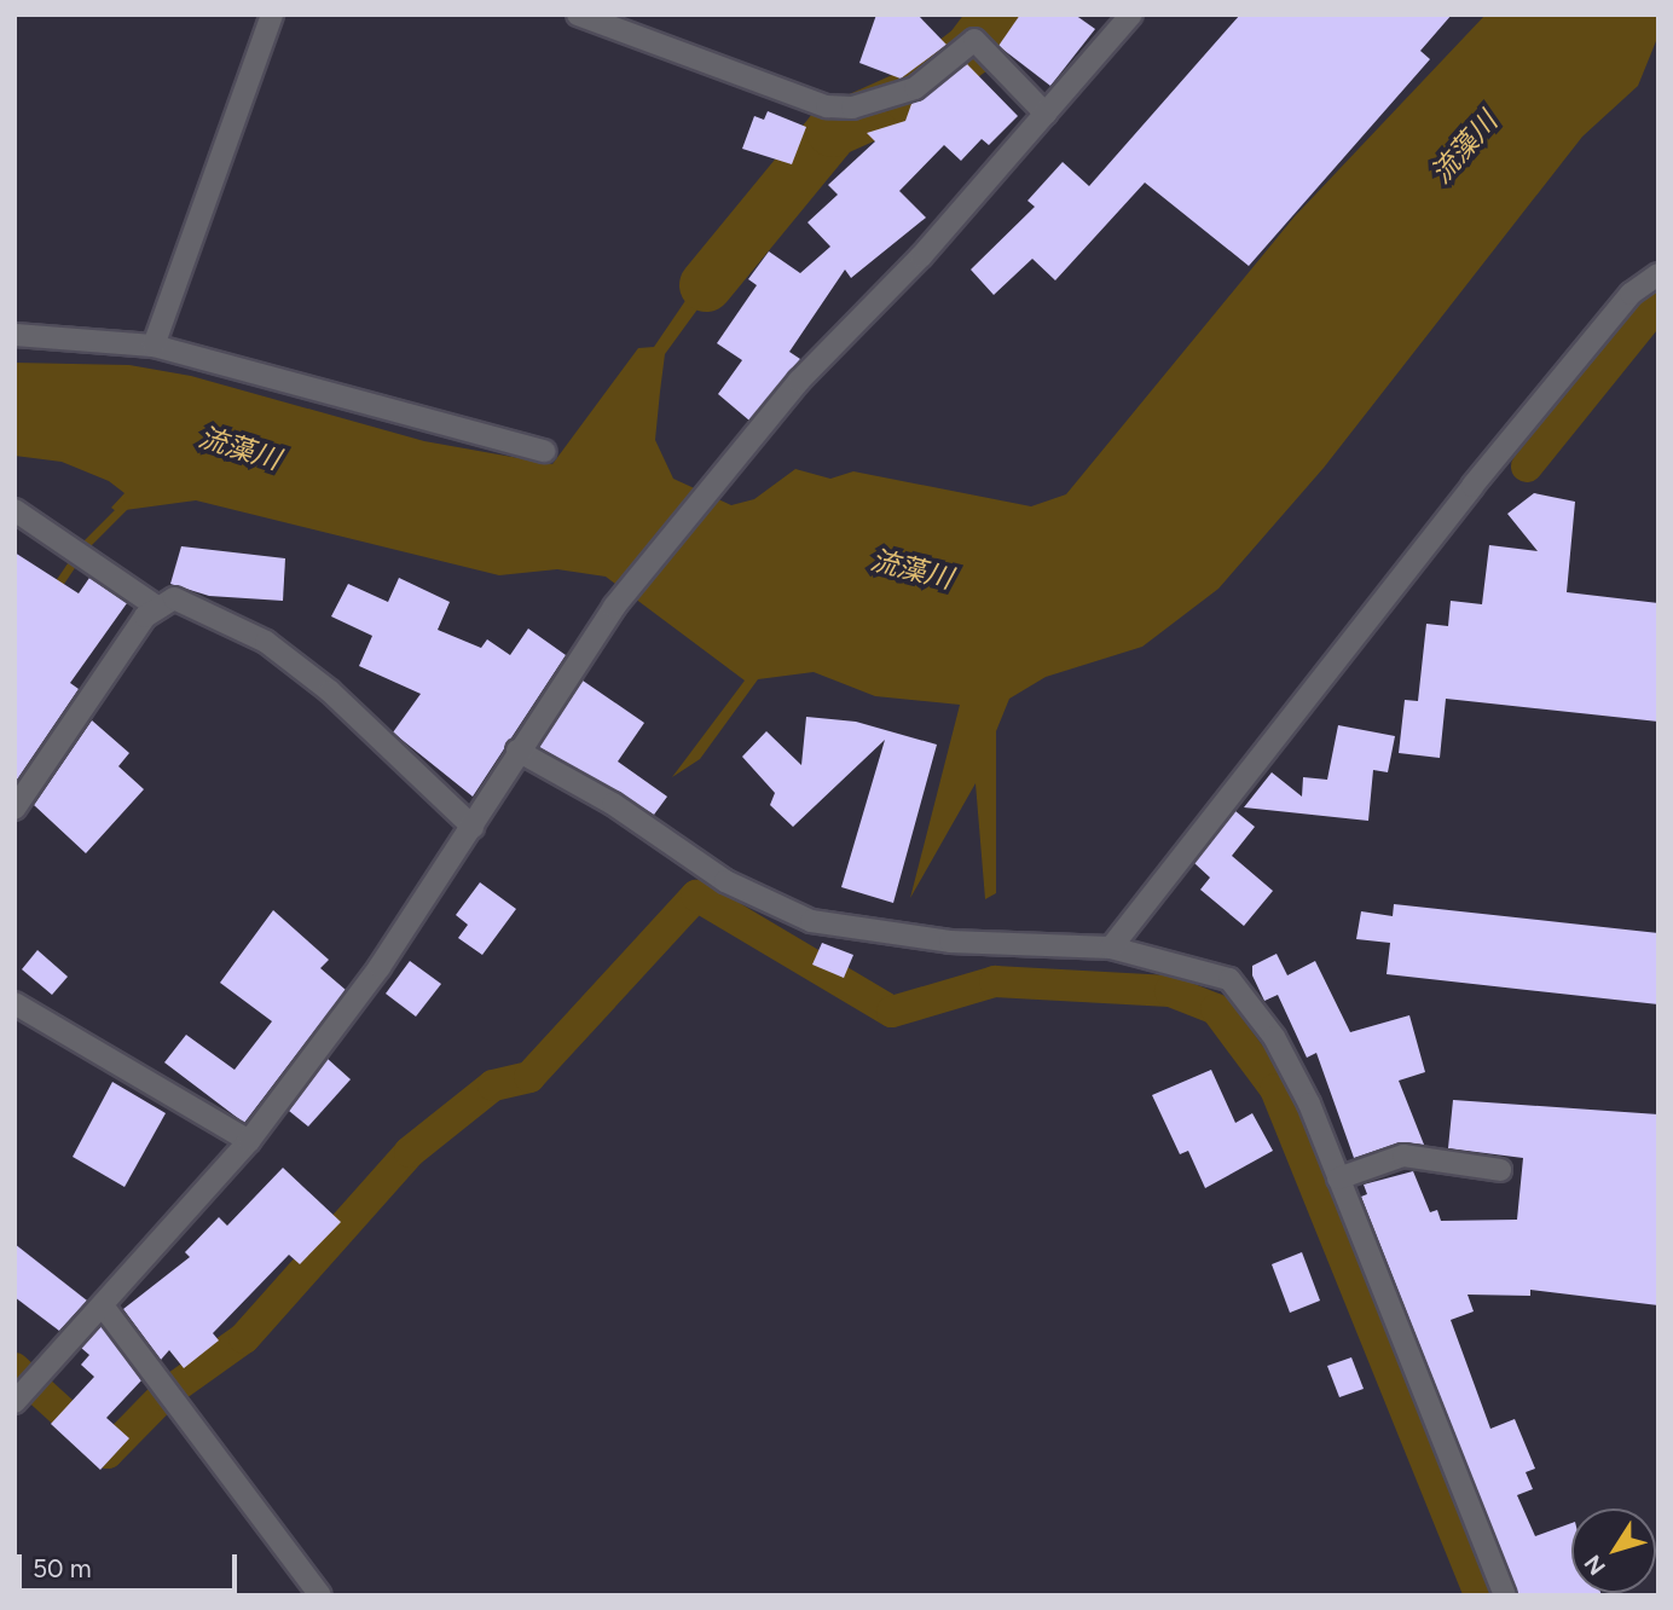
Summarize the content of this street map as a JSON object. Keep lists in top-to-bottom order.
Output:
{
  "water": ["流藻川"],
  "scale_bar": "50 m",
  "north": "bottom left"
}
